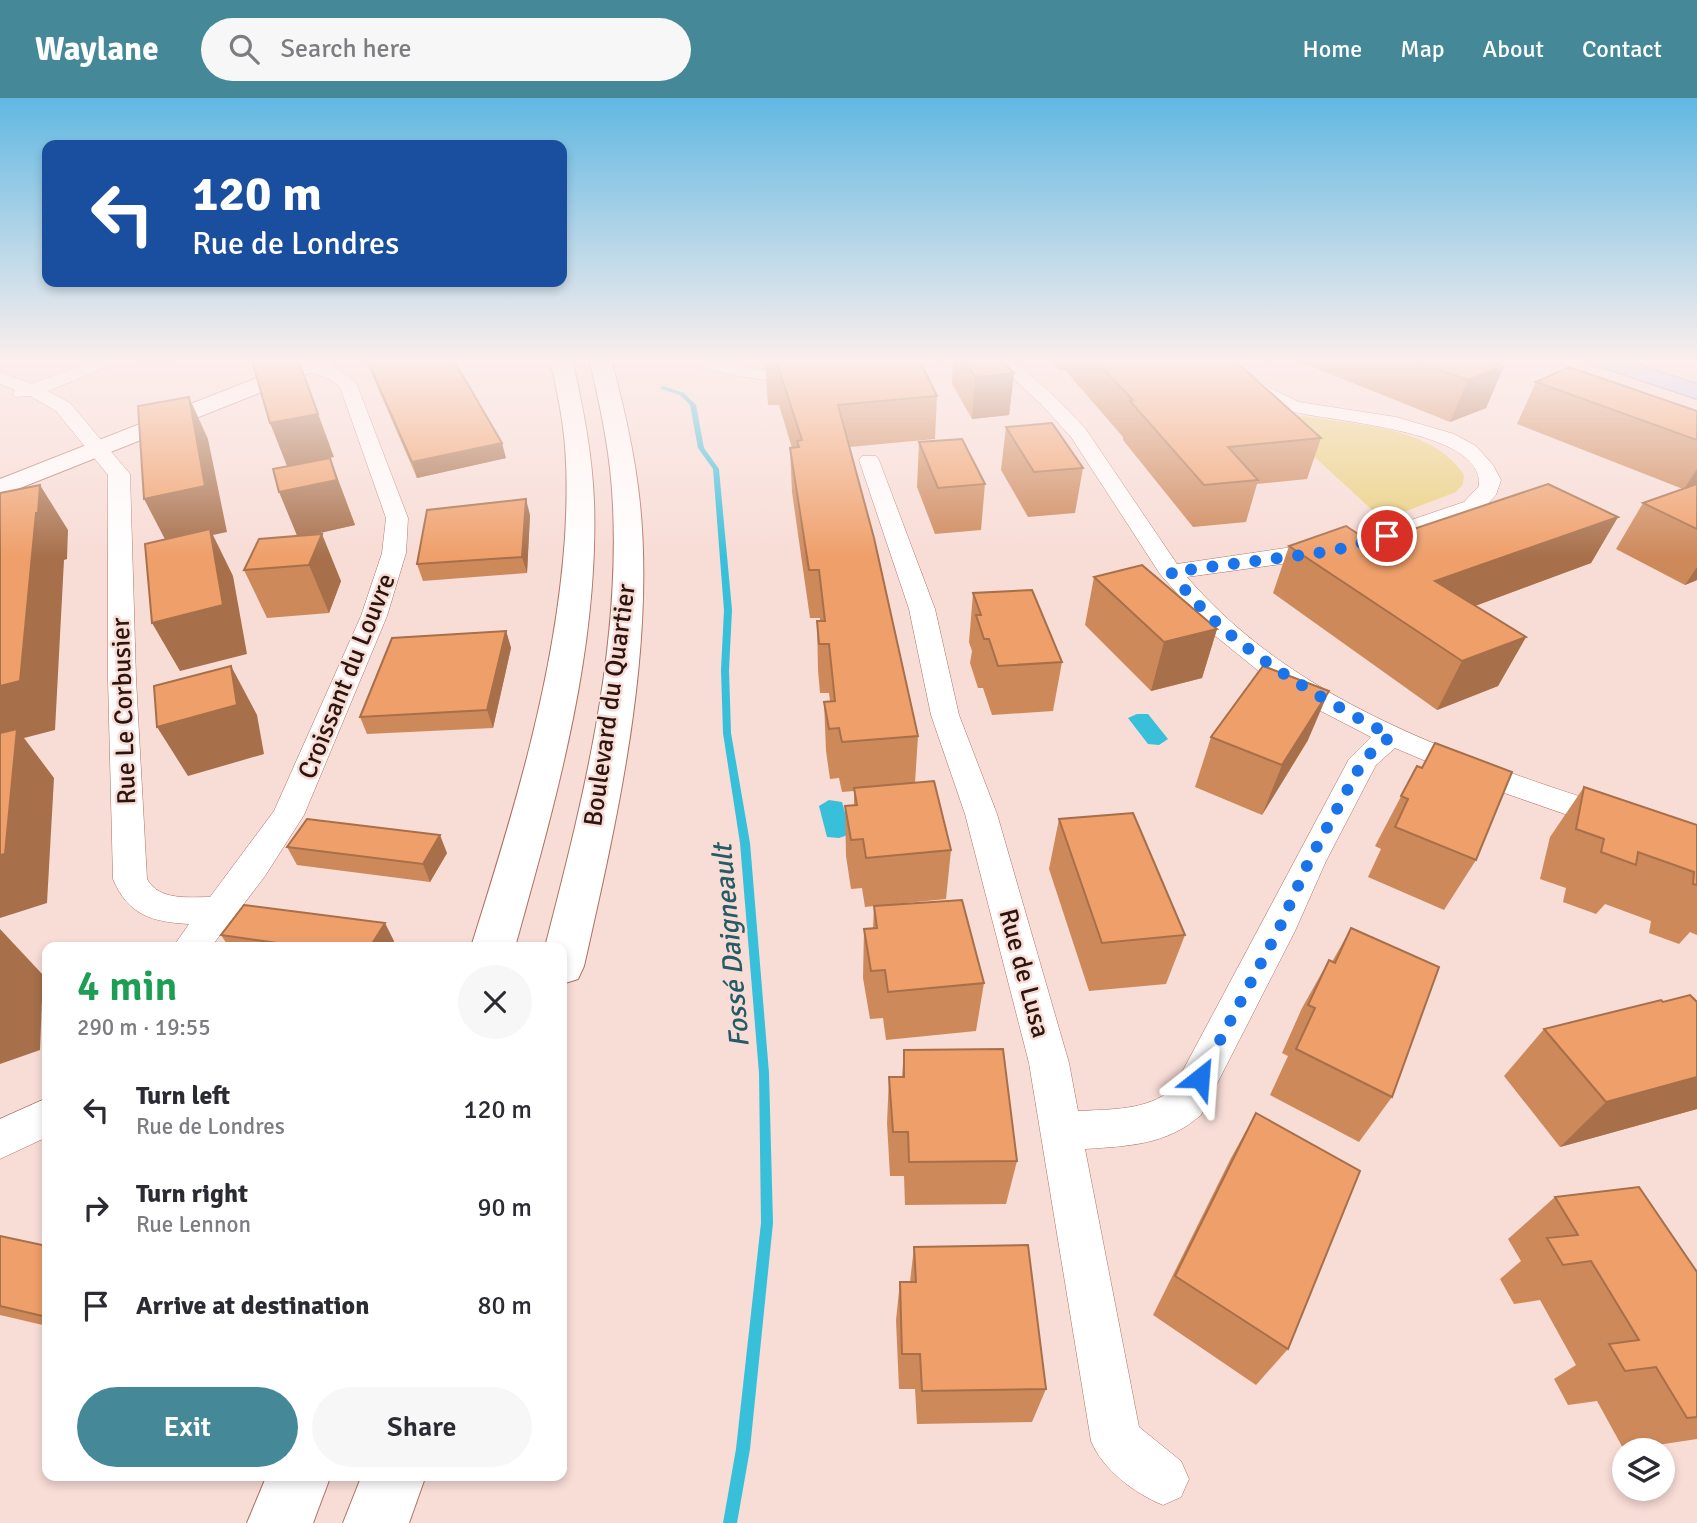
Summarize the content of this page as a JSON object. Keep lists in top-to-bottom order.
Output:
{
  "streets": {
    "main road": ["Boulevard du Quartier"],
    "street": ["Croissant du Louvre", "Rue Le Corbusier", "Rue de Lusa"]
  },
  "crossings": [
    ["Croissant du Louvre", "Rue Le Corbusier"]
  ],
  "water": ["Fossé Daigneault"],
  "page": {
    "header": "Waylane",
    "search": "Search here",
    "nav": [
      "Home",
      "Map",
      "About",
      "Contact"
    ],
    "turn": ["120 m", "Rue de Londres"],
    "heading": ["4 min", "290 m · 19:55"],
    "list": [
      {
        "name": "Turn left",
        "note": "Rue de Londres",
        "value": "120 m"
      },
      {
        "name": "Turn right",
        "note": "Rue Lennon",
        "value": "90 m"
      },
      {
        "name": "Arrive at destination",
        "value": "80 m"
      }
    ],
    "buttons": ["Exit", "Share"]
  }
}
